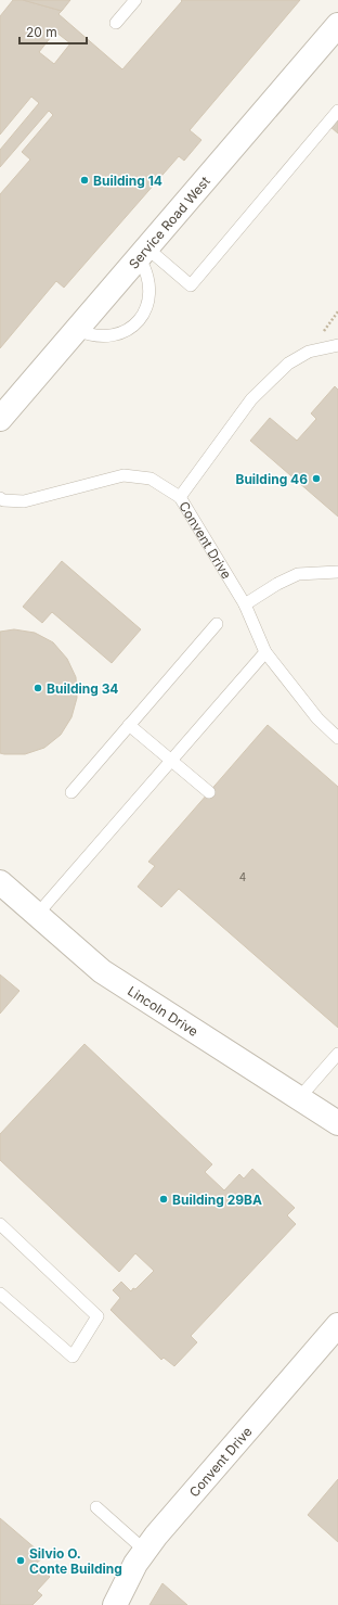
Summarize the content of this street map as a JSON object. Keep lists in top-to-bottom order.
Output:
{
  "streets": {
    "street": ["Service Road West", "Convent Drive", "Lincoln Drive"]
  },
  "places": [
    "Building 14",
    "Building 46",
    "Building 34",
    "Building 29BA",
    "Silvio O. Conte Building"
  ],
  "house_numbers": ["4"],
  "scale_bar": "20 m"
}
